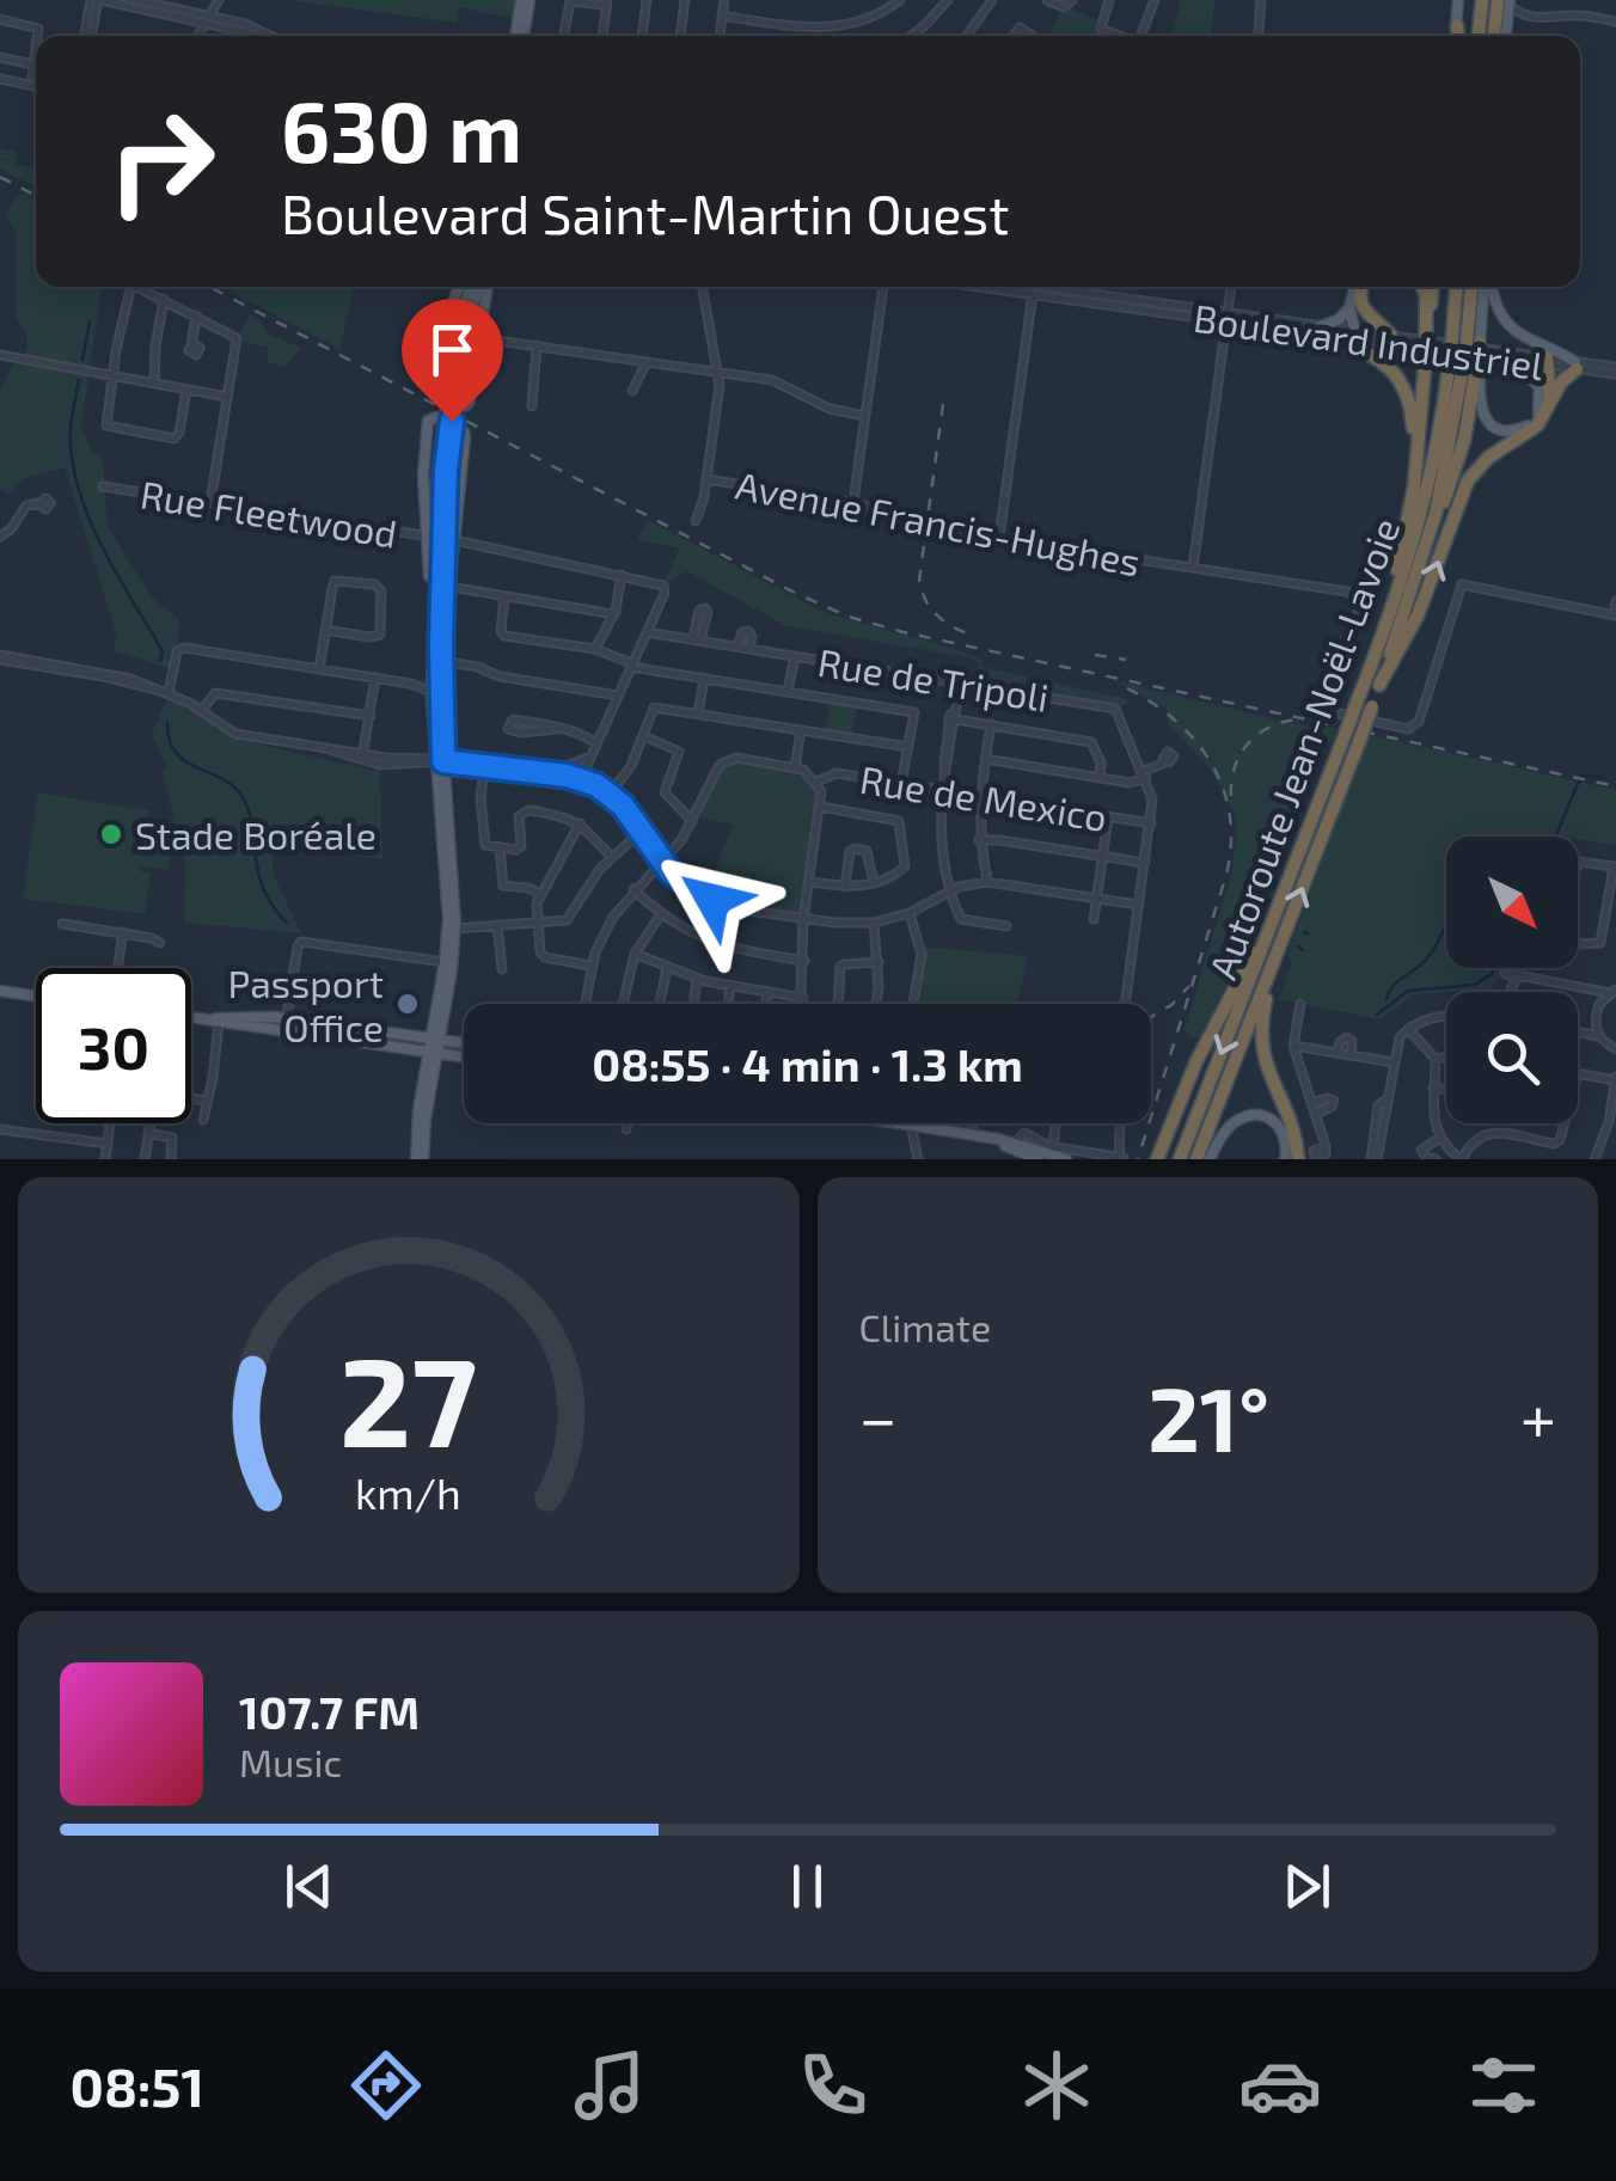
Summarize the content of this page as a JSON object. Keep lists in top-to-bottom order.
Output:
{
  "streets": {
    "highway": ["Autoroute Jean-Noël-Lavoie"],
    "street": [
      "Boulevard Industriel",
      "Rue Fleetwood",
      "Avenue Francis-Hughes",
      "Rue de Tripoli",
      "Rue de Mexico"
    ]
  },
  "places": ["Stade Boréale", "Passport Office"],
  "north": "bottom right",
  "page": {
    "turn": ["630 m", "Boulevard Saint-Martin Ouest"],
    "limit": "30",
    "trip": "08:55 · 4 min · 1.3 km",
    "tile": "Climate",
    "heat": ["−", "21°", "+"],
    "song": ["107.7 FM", "Music"],
    "tabs": "08:51",
    "gauge": ["27", "km/h"]
  }
}
